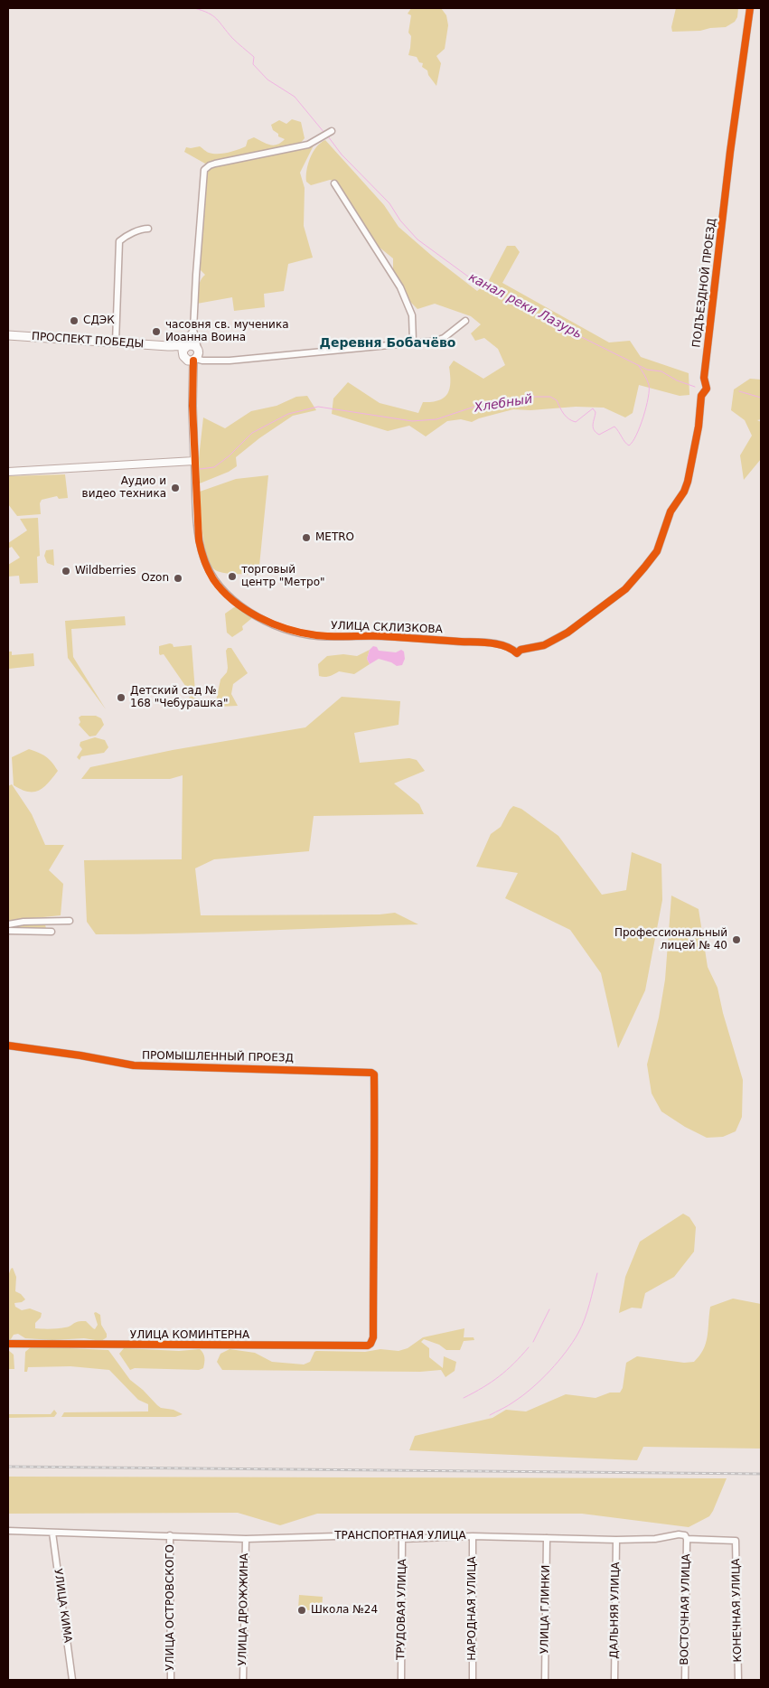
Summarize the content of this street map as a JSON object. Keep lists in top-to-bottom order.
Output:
{
  "streets": {
    "main road": ["ПРОСПЕКТ ПОБЕДЫ"],
    "street": [
      "ПОДЪЕЗДНОЙ ПРОЕЗД",
      "УЛИЦА СКЛИЗКОВА",
      "ПРОМЫШЛЕННЫЙ ПРОЕЗД",
      "УЛИЦА КОМИНТЕРНА",
      "ТРАНСПОРТНАЯ УЛИЦА",
      "УЛИЦА КИМА",
      "УЛИЦА ОСТРОВСКОГО",
      "НАРОДНАЯ УЛИЦА",
      "УЛИЦА ДРОЖЖИНА",
      "ТРУДОВАЯ УЛИЦА",
      "УЛИЦА ГЛИНКИ",
      "ВОСТОЧНАЯ УЛИЦА",
      "ДАЛЬНЯЯ УЛИЦА",
      "КОНЕЧНАЯ УЛИЦА"
    ]
  },
  "crossings": [
    ["ПОДЪЕЗДНОЙ ПРОЕЗД", "УЛИЦА СКЛИЗКОВА"],
    ["ПРОМЫШЛЕННЫЙ ПРОЕЗД", "УЛИЦА КОМИНТЕРНА"],
    ["ТРАНСПОРТНАЯ УЛИЦА", "УЛИЦА КИМА"],
    ["ТРАНСПОРТНАЯ УЛИЦА", "УЛИЦА ОСТРОВСКОГО"],
    ["ТРАНСПОРТНАЯ УЛИЦА", "НАРОДНАЯ УЛИЦА"],
    ["ТРАНСПОРТНАЯ УЛИЦА", "УЛИЦА ДРОЖЖИНА"],
    ["ТРАНСПОРТНАЯ УЛИЦА", "ТРУДОВАЯ УЛИЦА"],
    ["ТРАНСПОРТНАЯ УЛИЦА", "УЛИЦА ГЛИНКИ"],
    ["ТРАНСПОРТНАЯ УЛИЦА", "ВОСТОЧНАЯ УЛИЦА"],
    ["ТРАНСПОРТНАЯ УЛИЦА", "ДАЛЬНЯЯ УЛИЦА"],
    ["ТРАНСПОРТНАЯ УЛИЦА", "КОНЕЧНАЯ УЛИЦА"]
  ],
  "districts": ["Деревня Бобачёво"],
  "water": ["канал реки Лазурь", "Хлебный"],
  "places": [
    "СДЭК",
    "часовня св. мученика Иоанна Воина",
    "Аудио и видео техника",
    "METRO",
    "Wildberries",
    "торговый центр \"Метро\"",
    "Ozon",
    "Детский сад № 168 \"Чебурашка\"",
    "Профессиональный лицей № 40",
    "Школа №24"
  ]
}
